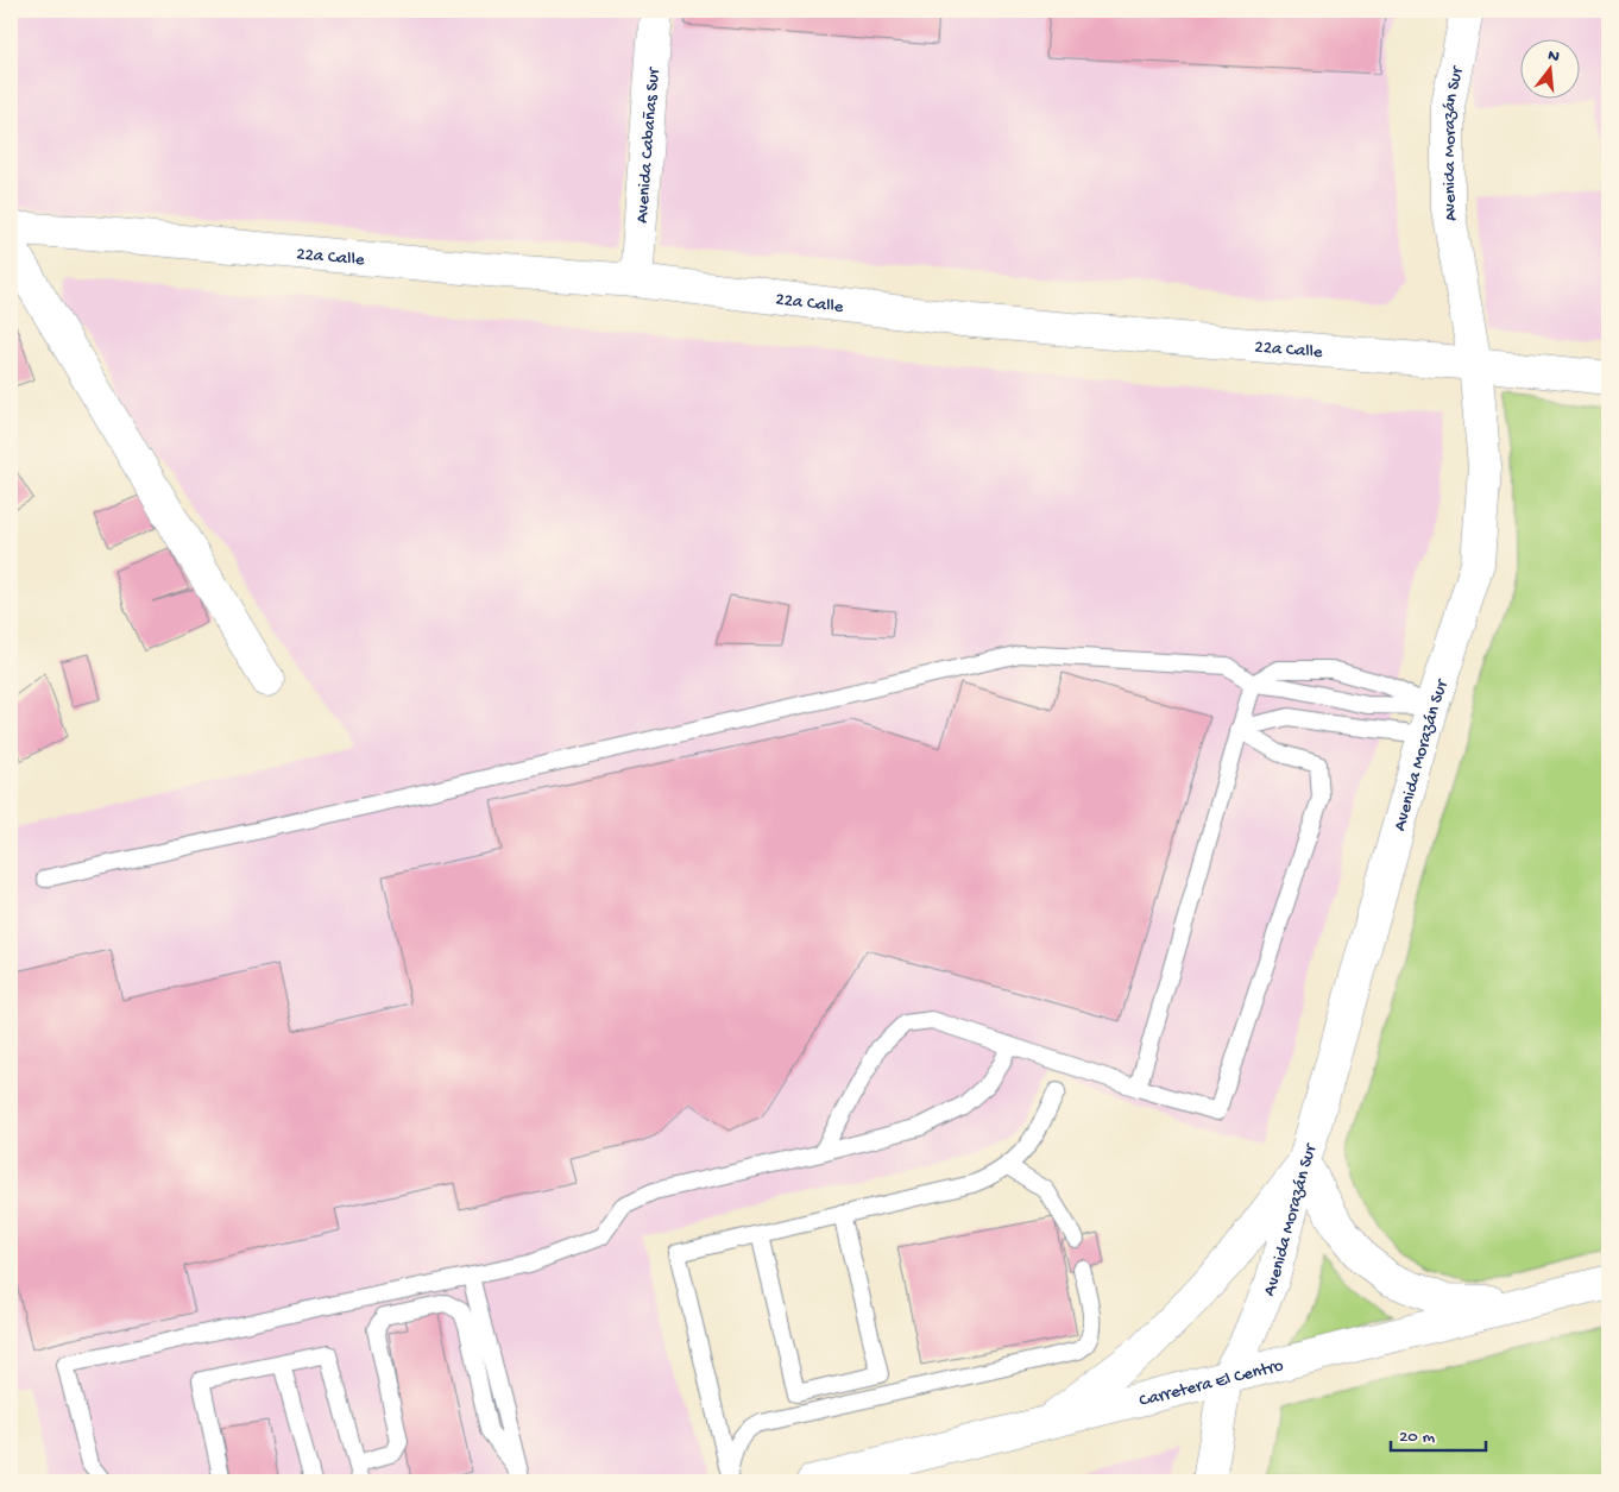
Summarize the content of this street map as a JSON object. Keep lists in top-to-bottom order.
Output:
{
  "streets": {
    "street": [
      "Avenida Morazán Sur",
      "Avenida Cabañas Sur",
      "22a Calle",
      "Carretera El Centro"
    ]
  },
  "crossings": [
    ["Avenida Morazán Sur", "22a Calle"],
    ["Avenida Morazán Sur", "Carretera El Centro"],
    ["Avenida Cabañas Sur", "22a Calle"]
  ],
  "scale_bar": "20 m",
  "north": "top"
}
